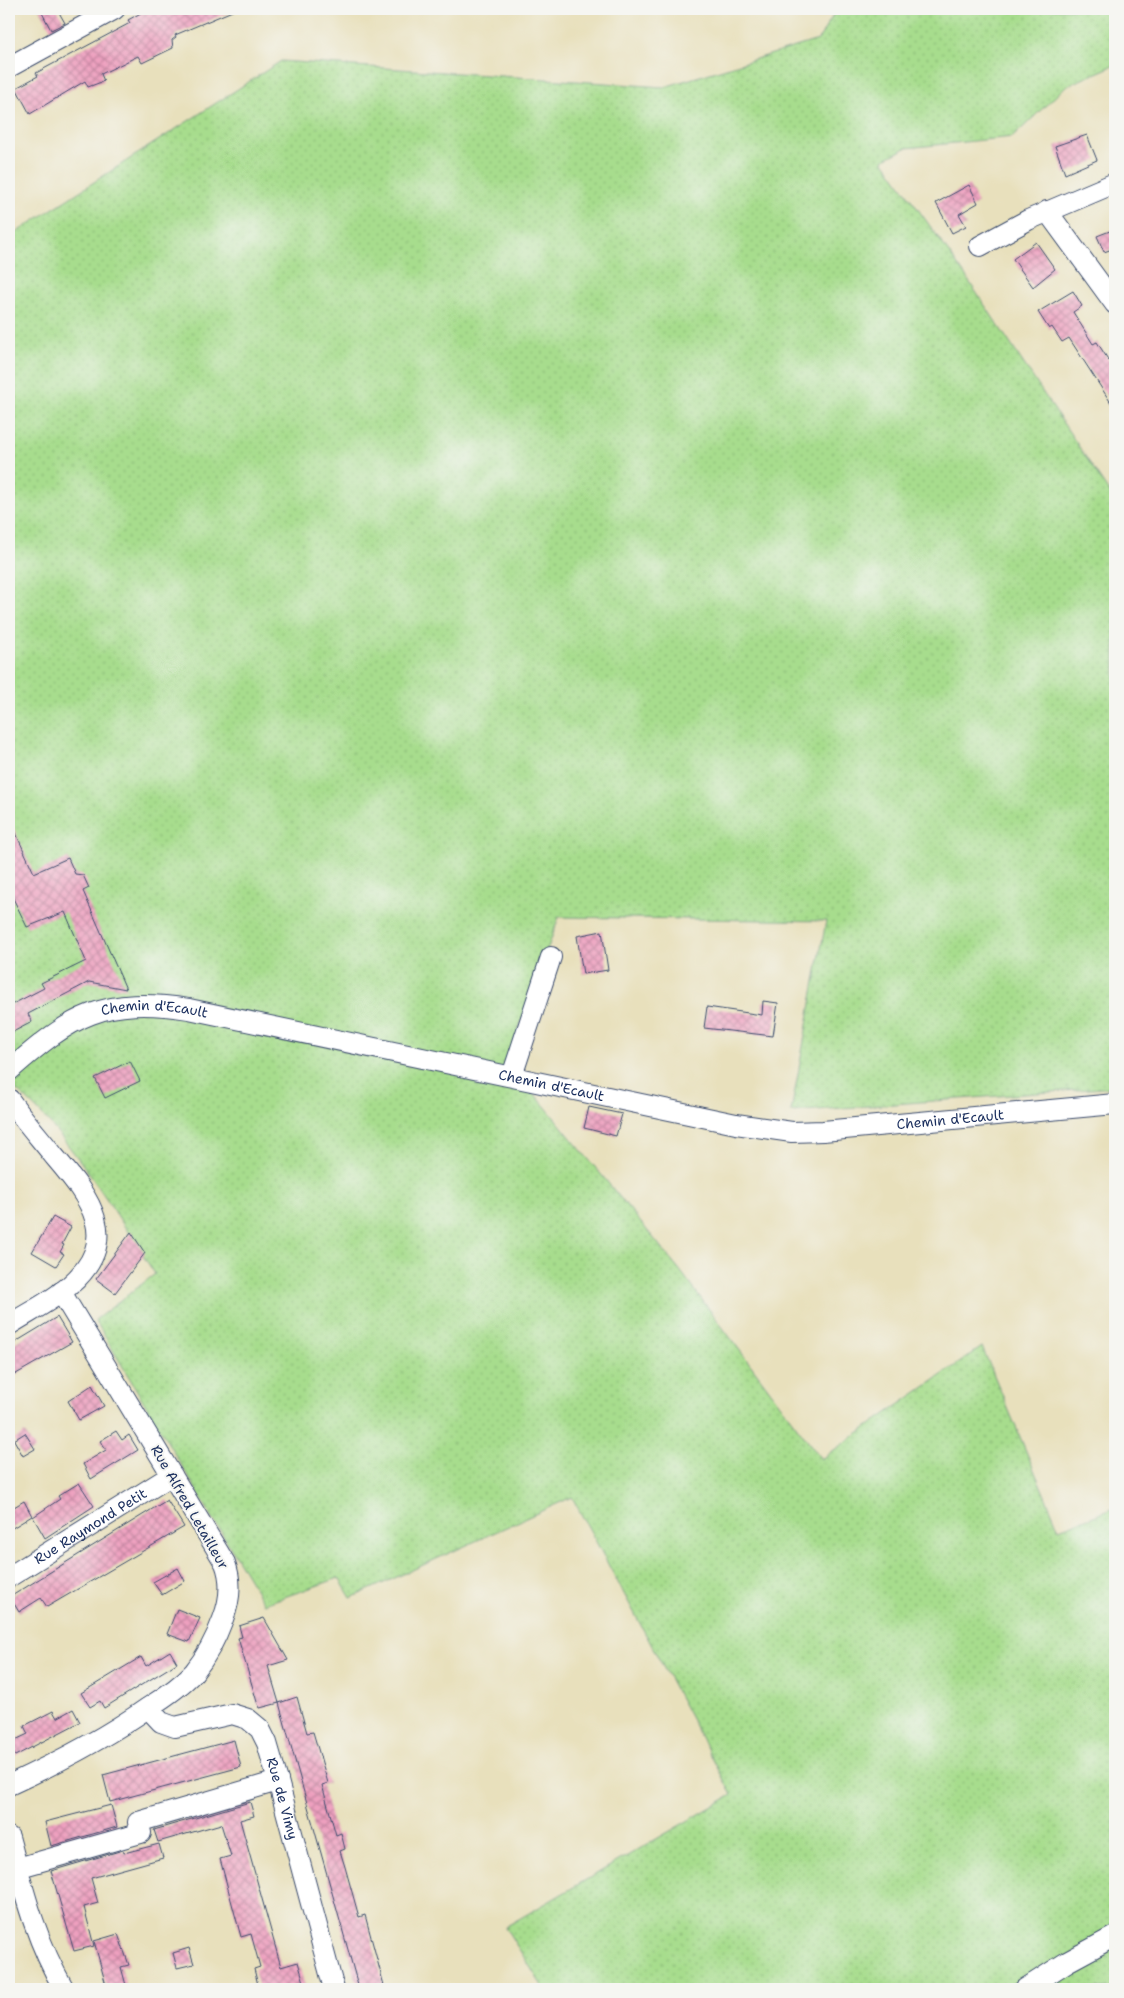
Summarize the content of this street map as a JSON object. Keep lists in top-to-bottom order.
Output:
{
  "streets": {
    "street": [
      "Chemin d'Ecault",
      "Rue Alfred Letailleur",
      "Rue Raymond Petit",
      "Rue de Vimy"
    ]
  },
  "crossings": [
    ["Rue Alfred Letailleur", "Rue Raymond Petit"],
    ["Rue Alfred Letailleur", "Rue de Vimy"]
  ]
}
